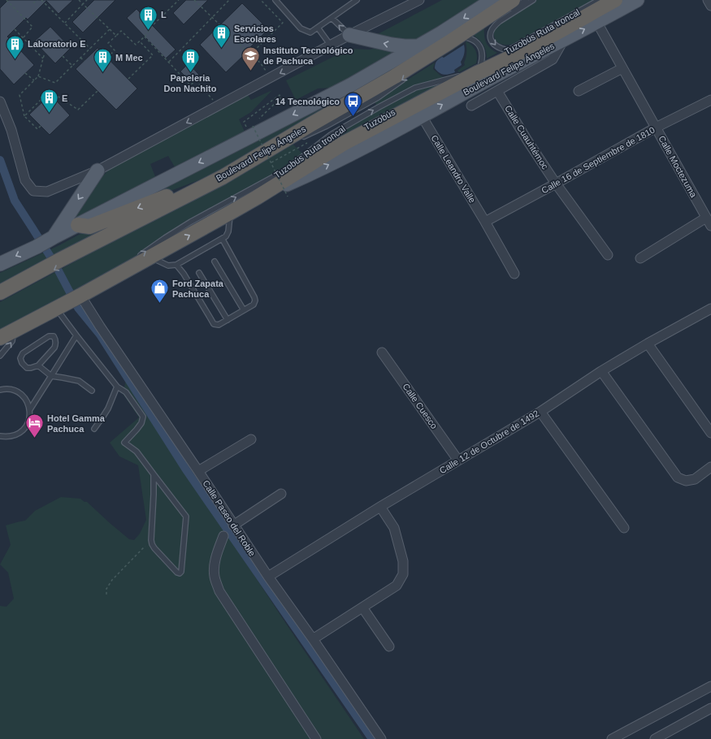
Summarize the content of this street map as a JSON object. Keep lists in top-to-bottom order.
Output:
{
  "streets": {
    "highway": ["Boulevard Felipe Ángeles"],
    "street": [
      "Calle Cuauhtémoc",
      "Calle 16 de Septiembre de 1810",
      "Calle Moctezuma",
      "Calle Leandro Valle",
      "Calle Cuesco",
      "Calle 12 de Octubre de 1492",
      "Calle Paseo del Roble"
    ],
    "lane": ["Tuzobús Ruta troncal", "Tuzobús"]
  },
  "crossings": [
    ["Tuzobús Ruta troncal", "Boulevard Felipe Ángeles"],
    ["Boulevard Felipe Ángeles", "Calle Moctezuma"],
    ["Boulevard Felipe Ángeles", "Calle Leandro Valle"],
    ["Boulevard Felipe Ángeles", "Calle Paseo del Roble"],
    ["Calle Cuauhtémoc", "Calle 16 de Septiembre de 1810"],
    ["Calle 16 de Septiembre de 1810", "Calle Moctezuma"],
    ["Calle 16 de Septiembre de 1810", "Calle Leandro Valle"],
    ["Calle Cuesco", "Calle 12 de Octubre de 1492"],
    ["Calle 12 de Octubre de 1492", "Calle Paseo del Roble"]
  ],
  "places": {
    "building": [
      "L",
      "Servicios Escolares",
      "Laboratorio E",
      "Papeleria Don Nachito",
      "M Mec",
      "E"
    ],
    "school or university": ["Instituto Tecnológico de Pachuca"],
    "bus stop": ["14 Tecnológico"],
    "shop": ["Ford Zapata Pachuca"],
    "hotel": ["Hotel Gamma Pachuca"]
  }
}
